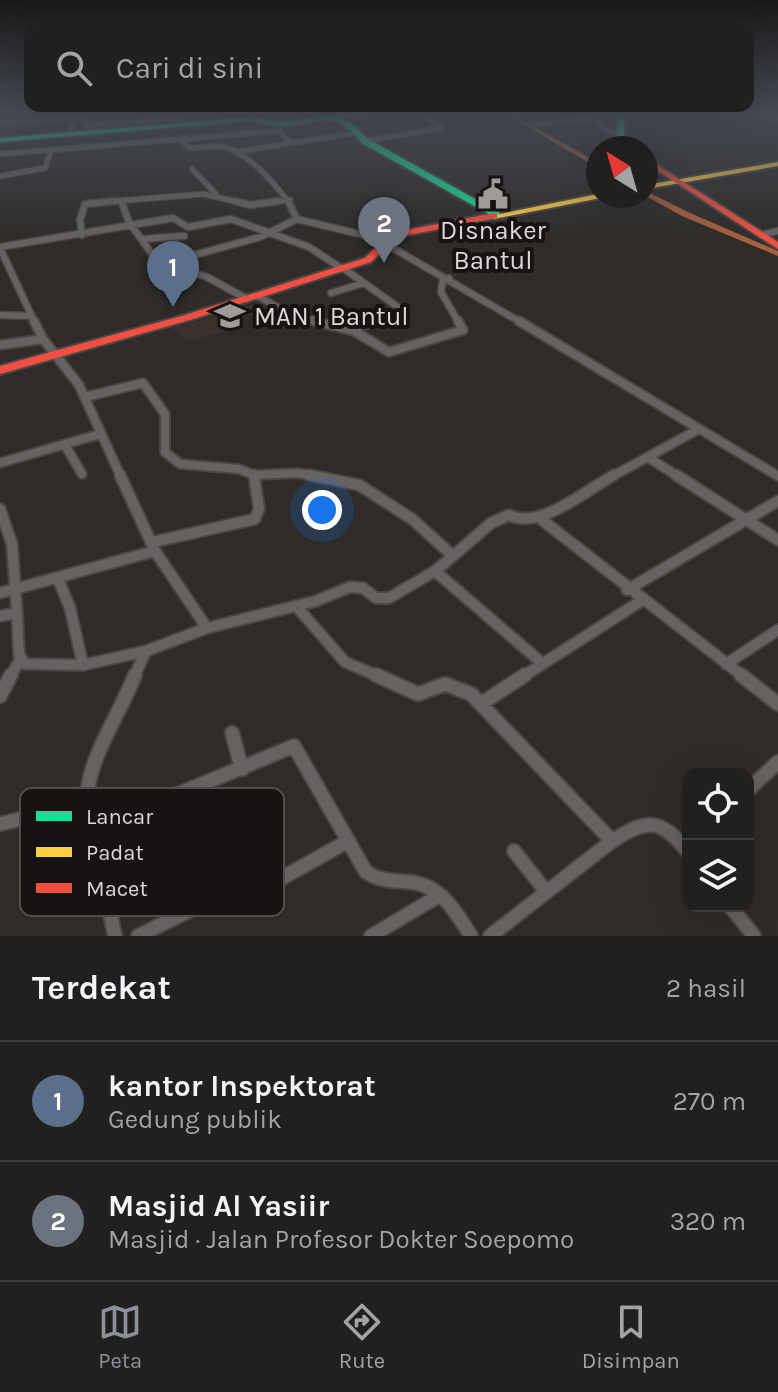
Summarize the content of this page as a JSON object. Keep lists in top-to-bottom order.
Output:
{
  "places": {
    "public building": ["Disnaker Bantul"],
    "school or university": ["MAN 1 Bantul"]
  },
  "legend": ["Lancar", "Padat", "Macet"],
  "north": "top left",
  "page": {
    "search": "Cari di sini",
    "pins": ["2", "1"],
    "heading": ["Terdekat", "2 hasil"],
    "list": [
      {
        "mark": "1",
        "name": "kantor Inspektorat",
        "note": "Gedung publik",
        "value": "270 m"
      },
      {
        "mark": "2",
        "name": "Masjid Al Yasiir",
        "note": "Masjid · Jalan Profesor Dokter Soepomo",
        "value": "320 m"
      }
    ],
    "nav": ["Peta", "Rute", "Disimpan"]
  }
}
